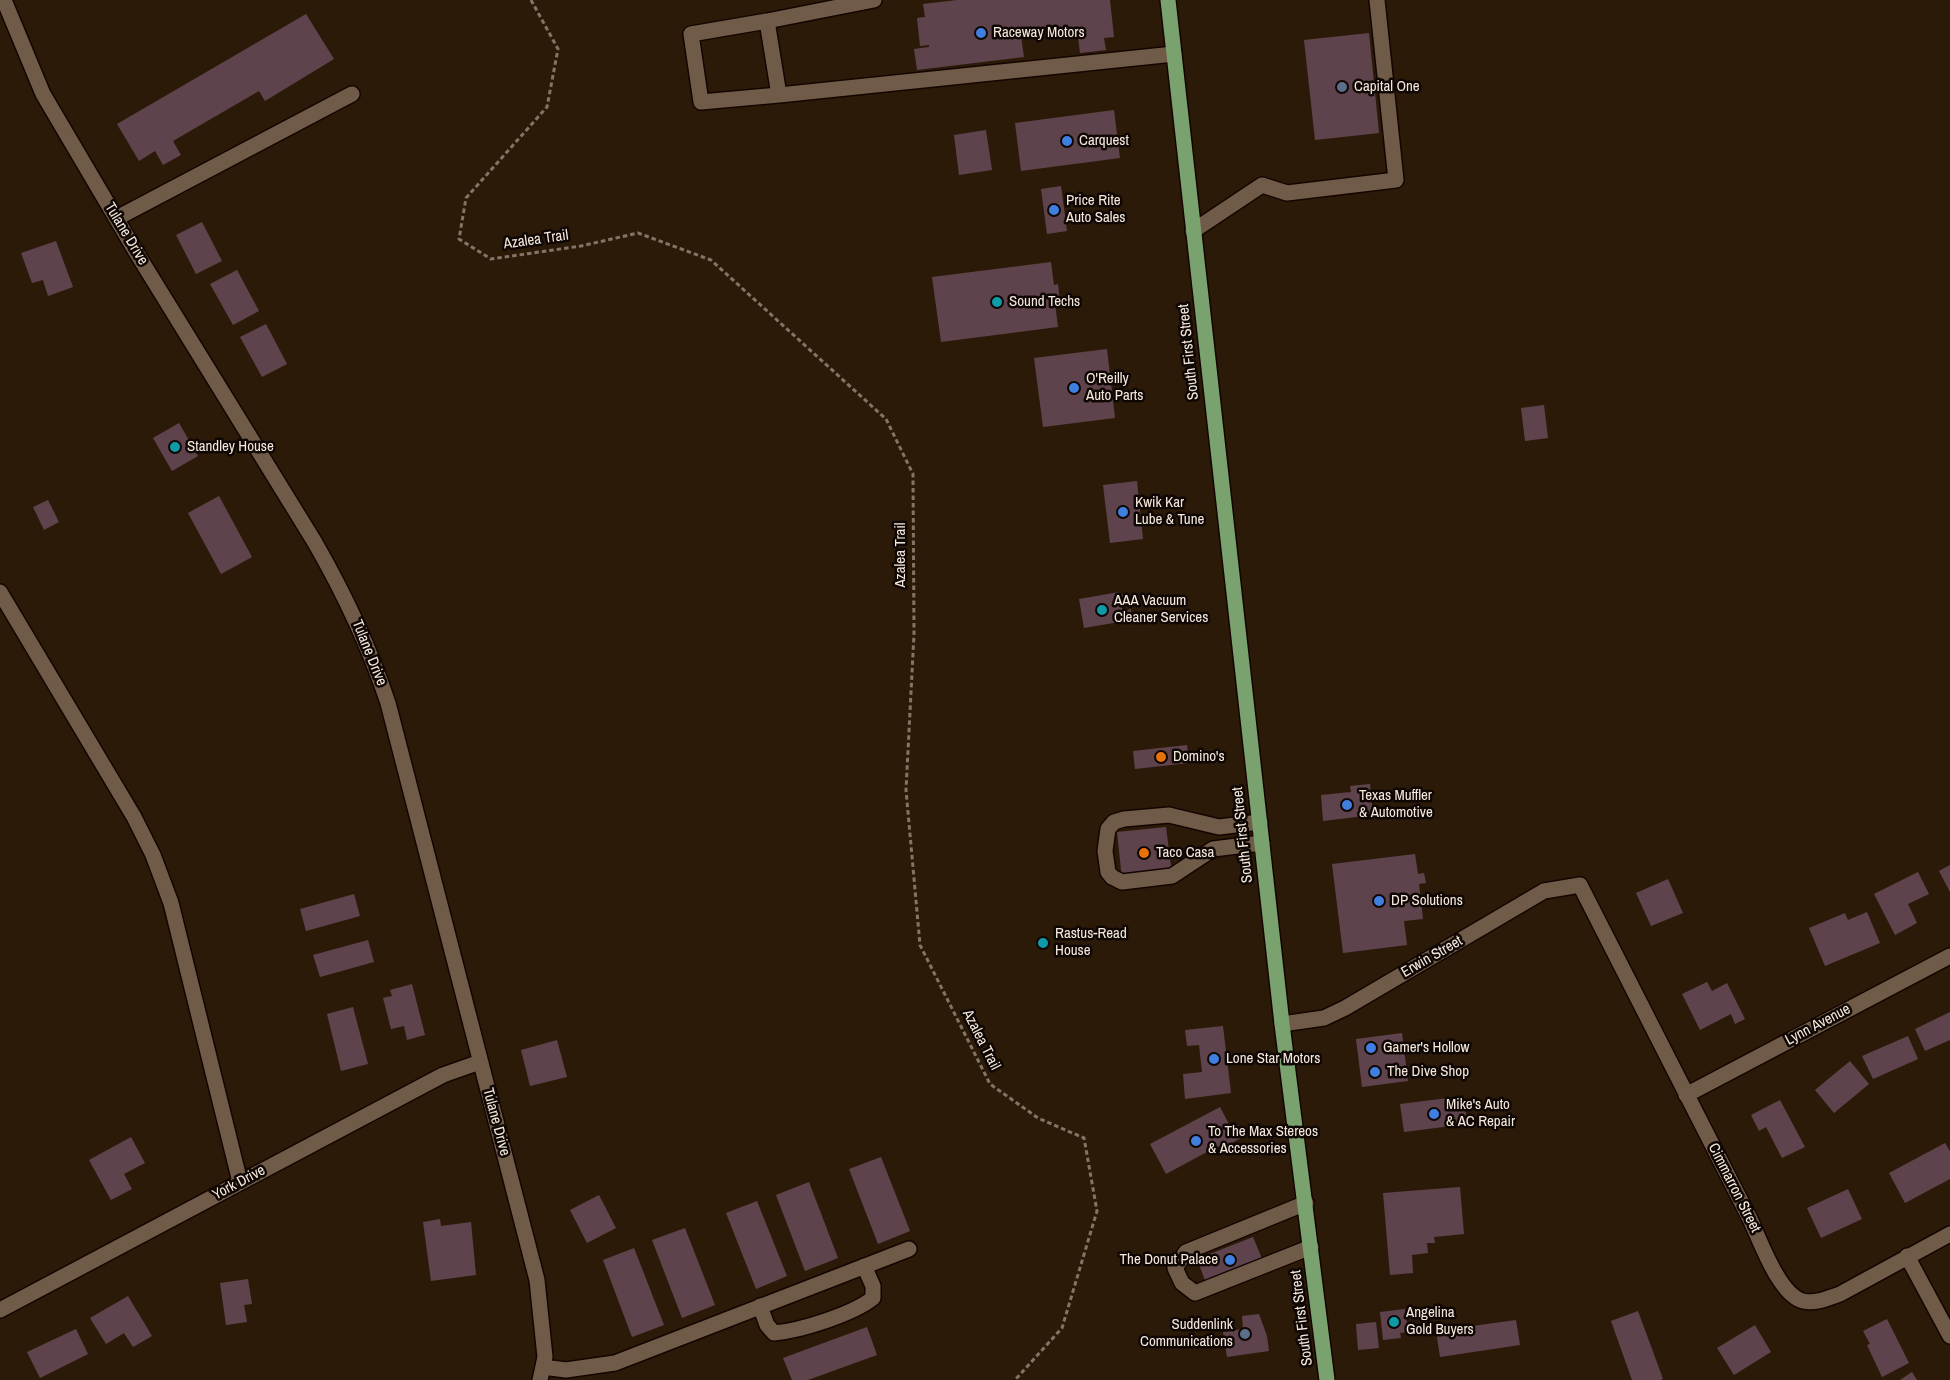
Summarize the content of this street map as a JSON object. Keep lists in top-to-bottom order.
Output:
{
  "streets": {
    "main road": ["South First Street"],
    "street": [
      "Tulane Drive",
      "Erwin Street",
      "Lynn Avenue",
      "York Drive",
      "Cimmarron Street"
    ],
    "path": ["Azalea Trail"]
  },
  "crossings": [
    ["Tulane Drive", "York Drive"],
    ["South First Street", "Erwin Street"],
    ["Erwin Street", "Cimmarron Street"],
    ["Lynn Avenue", "Cimmarron Street"]
  ],
  "places": [
    "Raceway Motors",
    "Capital One",
    "Carquest",
    "Price Rite Auto Sales",
    "Sound Techs",
    "O'Reilly Auto Parts",
    "Standley House",
    "Kwik Kar Lube & Tune",
    "AAA Vacuum Cleaner Services",
    "Domino's",
    "Texas Muffler & Automotive",
    "Taco Casa",
    "DP Solutions",
    "Rastus-Read House",
    "Gamer's Hollow",
    "Lone Star Motors",
    "The Dive Shop",
    "Mike's Auto & AC Repair",
    "To The Max Stereos & Accessories",
    "The Donut Palace",
    "Angelina Gold Buyers",
    "Suddenlink Communications"
  ]
}
